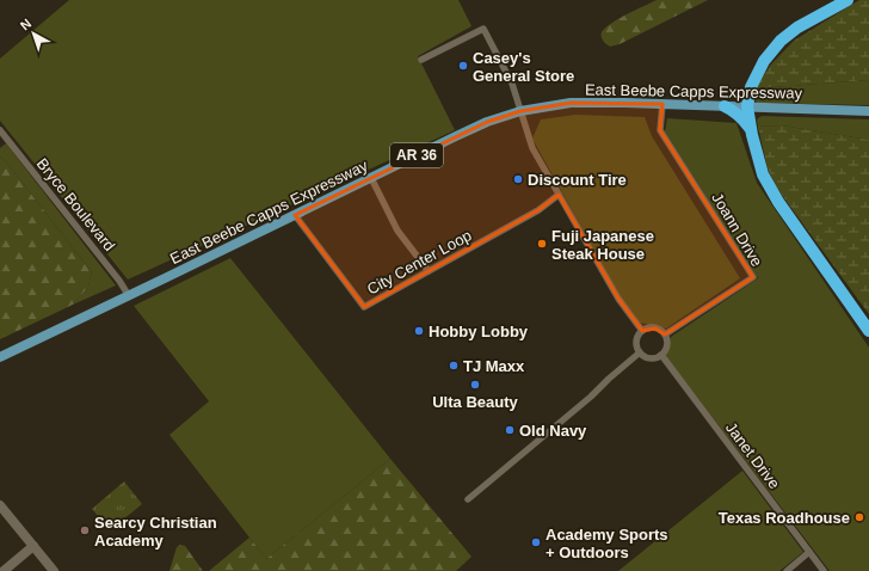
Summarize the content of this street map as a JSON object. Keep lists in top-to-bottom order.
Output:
{
  "streets": {
    "main road": ["East Beebe Capps Expressway", "AR 36"],
    "street": [
      "Bryce Boulevard",
      "Joann Drive",
      "City Center Loop",
      "Janet Drive"
    ]
  },
  "crossings": [
    ["East Beebe Capps Expressway", "Bryce Boulevard"],
    ["East Beebe Capps Expressway", "Joann Drive"],
    ["East Beebe Capps Expressway", "City Center Loop"],
    ["Joann Drive", "Janet Drive"]
  ],
  "places": [
    "Casey's General Store",
    "Discount Tire",
    "Fuji Japanese Steak House",
    "Hobby Lobby",
    "TJ Maxx",
    "Ulta Beauty",
    "Old Navy",
    "Texas Roadhouse",
    "Searcy Christian Academy",
    "Academy Sports + Outdoors"
  ],
  "north": "top left"
}
